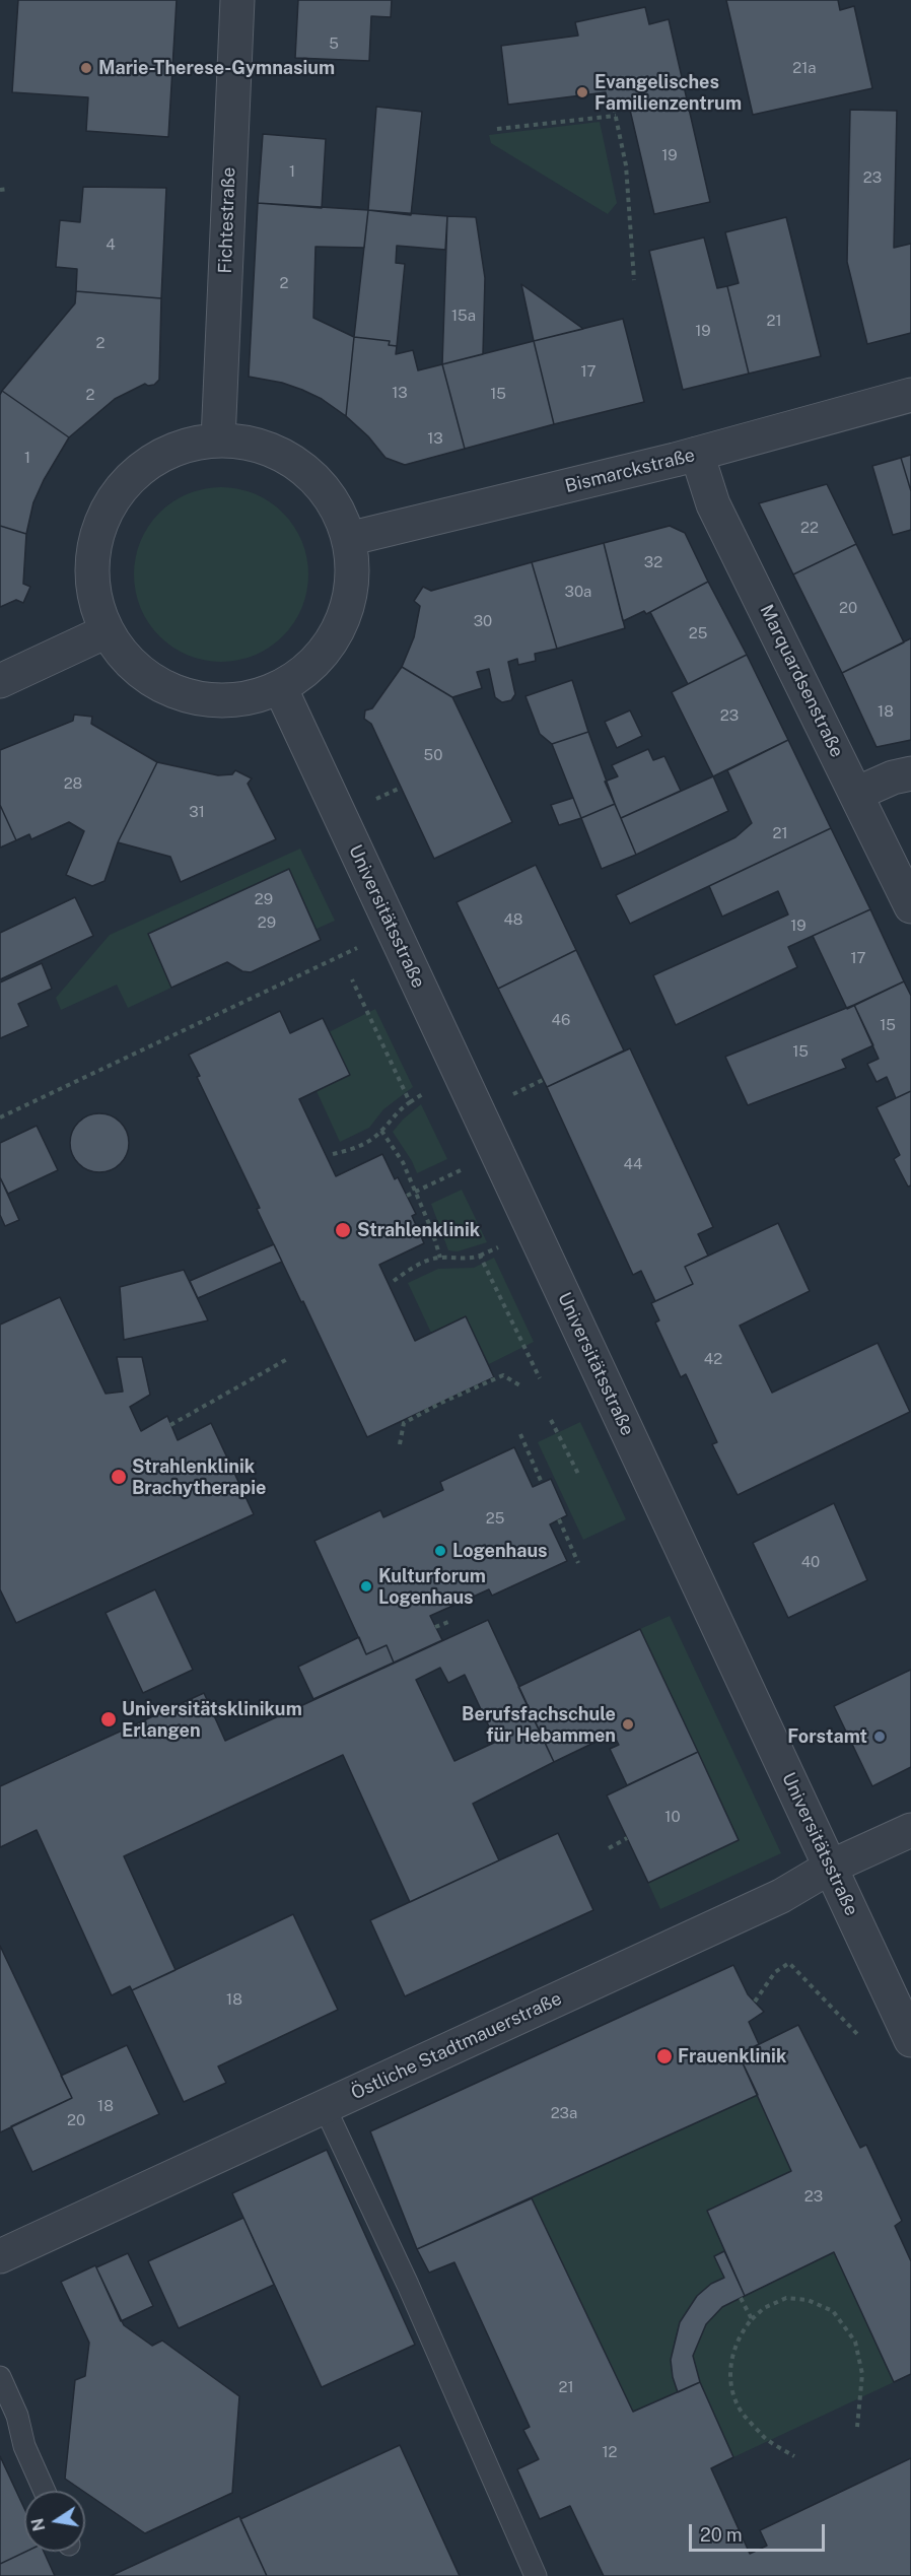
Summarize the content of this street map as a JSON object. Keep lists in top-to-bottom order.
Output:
{
  "streets": {
    "street": [
      "Fichtestraße",
      "Bismarckstraße",
      "Marquardsenstraße",
      "Universitätsstraße",
      "Östliche Stadtmauerstraße"
    ]
  },
  "crossings": [
    ["Bismarckstraße", "Marquardsenstraße"],
    ["Universitätsstraße", "Östliche Stadtmauerstraße"]
  ],
  "places": [
    "Marie-Therese-Gymnasium",
    "Evangelisches Familienzentrum",
    "Strahlenklinik",
    "Strahlenklinik Brachytherapie",
    "Logenhaus",
    "Kulturforum Logenhaus",
    "Universitätsklinikum Erlangen",
    "Berufsfachschule für Hebammen",
    "Forstamt",
    "Frauenklinik"
  ],
  "house_numbers": [
    "5",
    "21a",
    "19",
    "1",
    "23",
    "4",
    "2",
    "15a",
    "21",
    "19",
    "2",
    "17",
    "13",
    "15",
    "2",
    "13",
    "1",
    "22",
    "32",
    "30a",
    "20",
    "30",
    "25",
    "18",
    "23",
    "50",
    "28",
    "31",
    "21",
    "29",
    "48",
    "29",
    "19",
    "17",
    "46",
    "15",
    "15",
    "44",
    "42",
    "25",
    "40",
    "10",
    "18",
    "18",
    "23a",
    "20",
    "23",
    "21",
    "12"
  ],
  "scale_bar": "20 m",
  "north": "left"
}
